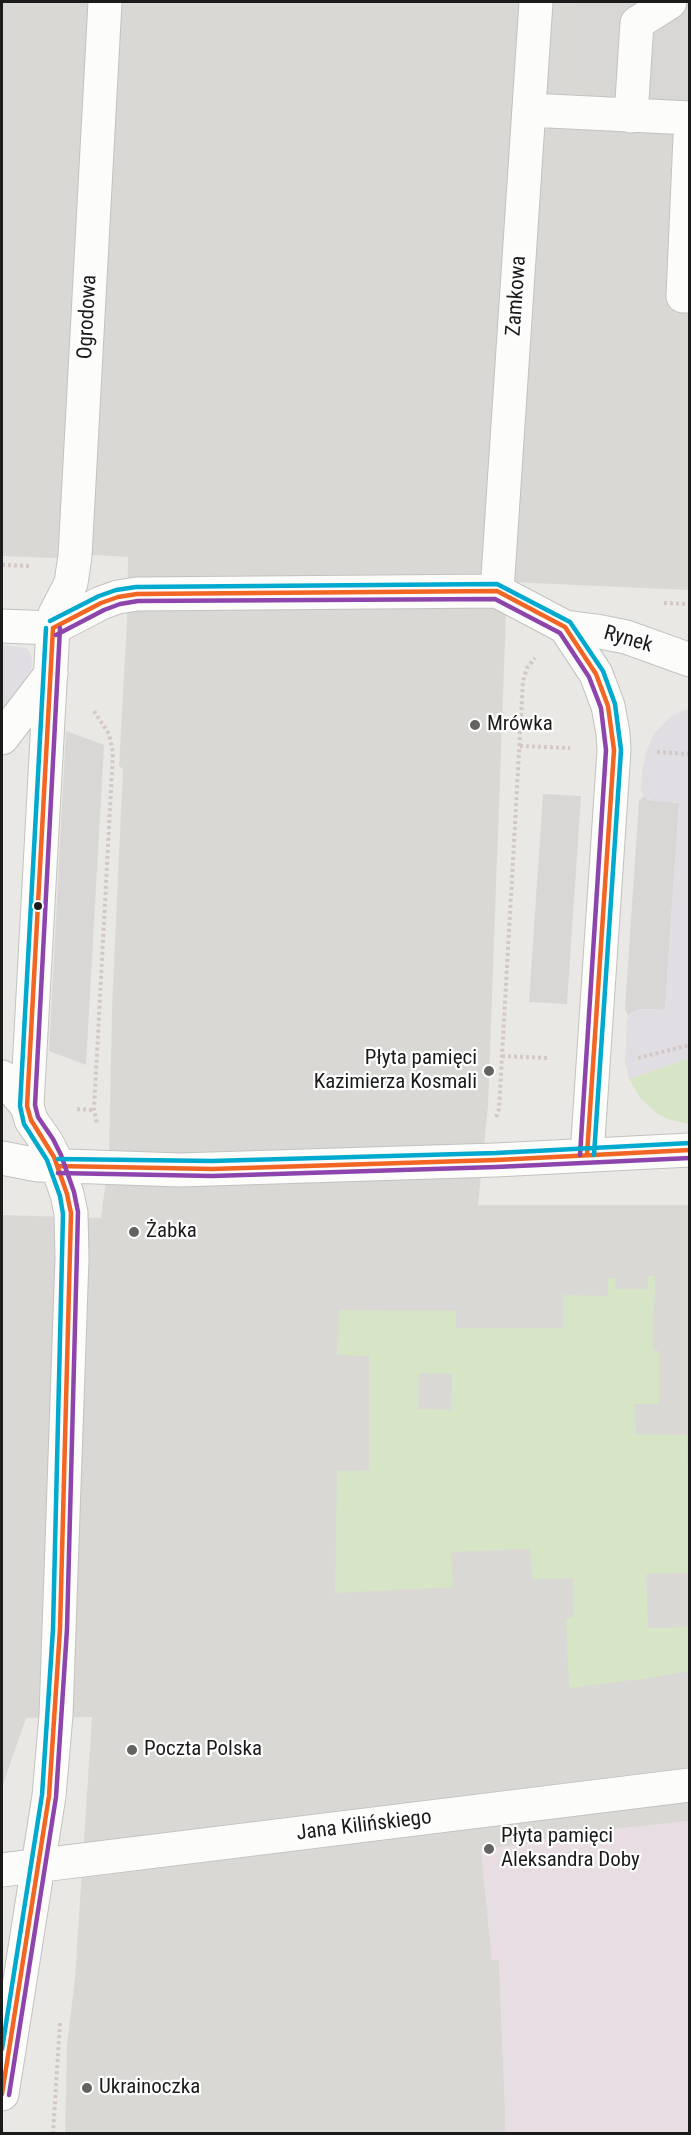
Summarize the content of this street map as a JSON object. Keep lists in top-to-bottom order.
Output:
{
  "streets": {
    "street": [
      "Zamkowa",
      "Ogrodowa",
      "Rynek",
      "Jana Kilińskiego"
    ]
  },
  "crossings": [
    ["Zamkowa", "Rynek"]
  ],
  "places": [
    "Mrówka",
    "Płyta pamięci Kazimierza Kosmali",
    "Żabka",
    "Poczta Polska",
    "Płyta pamięci Aleksandra Doby",
    "Ukrainoczka"
  ]
}
